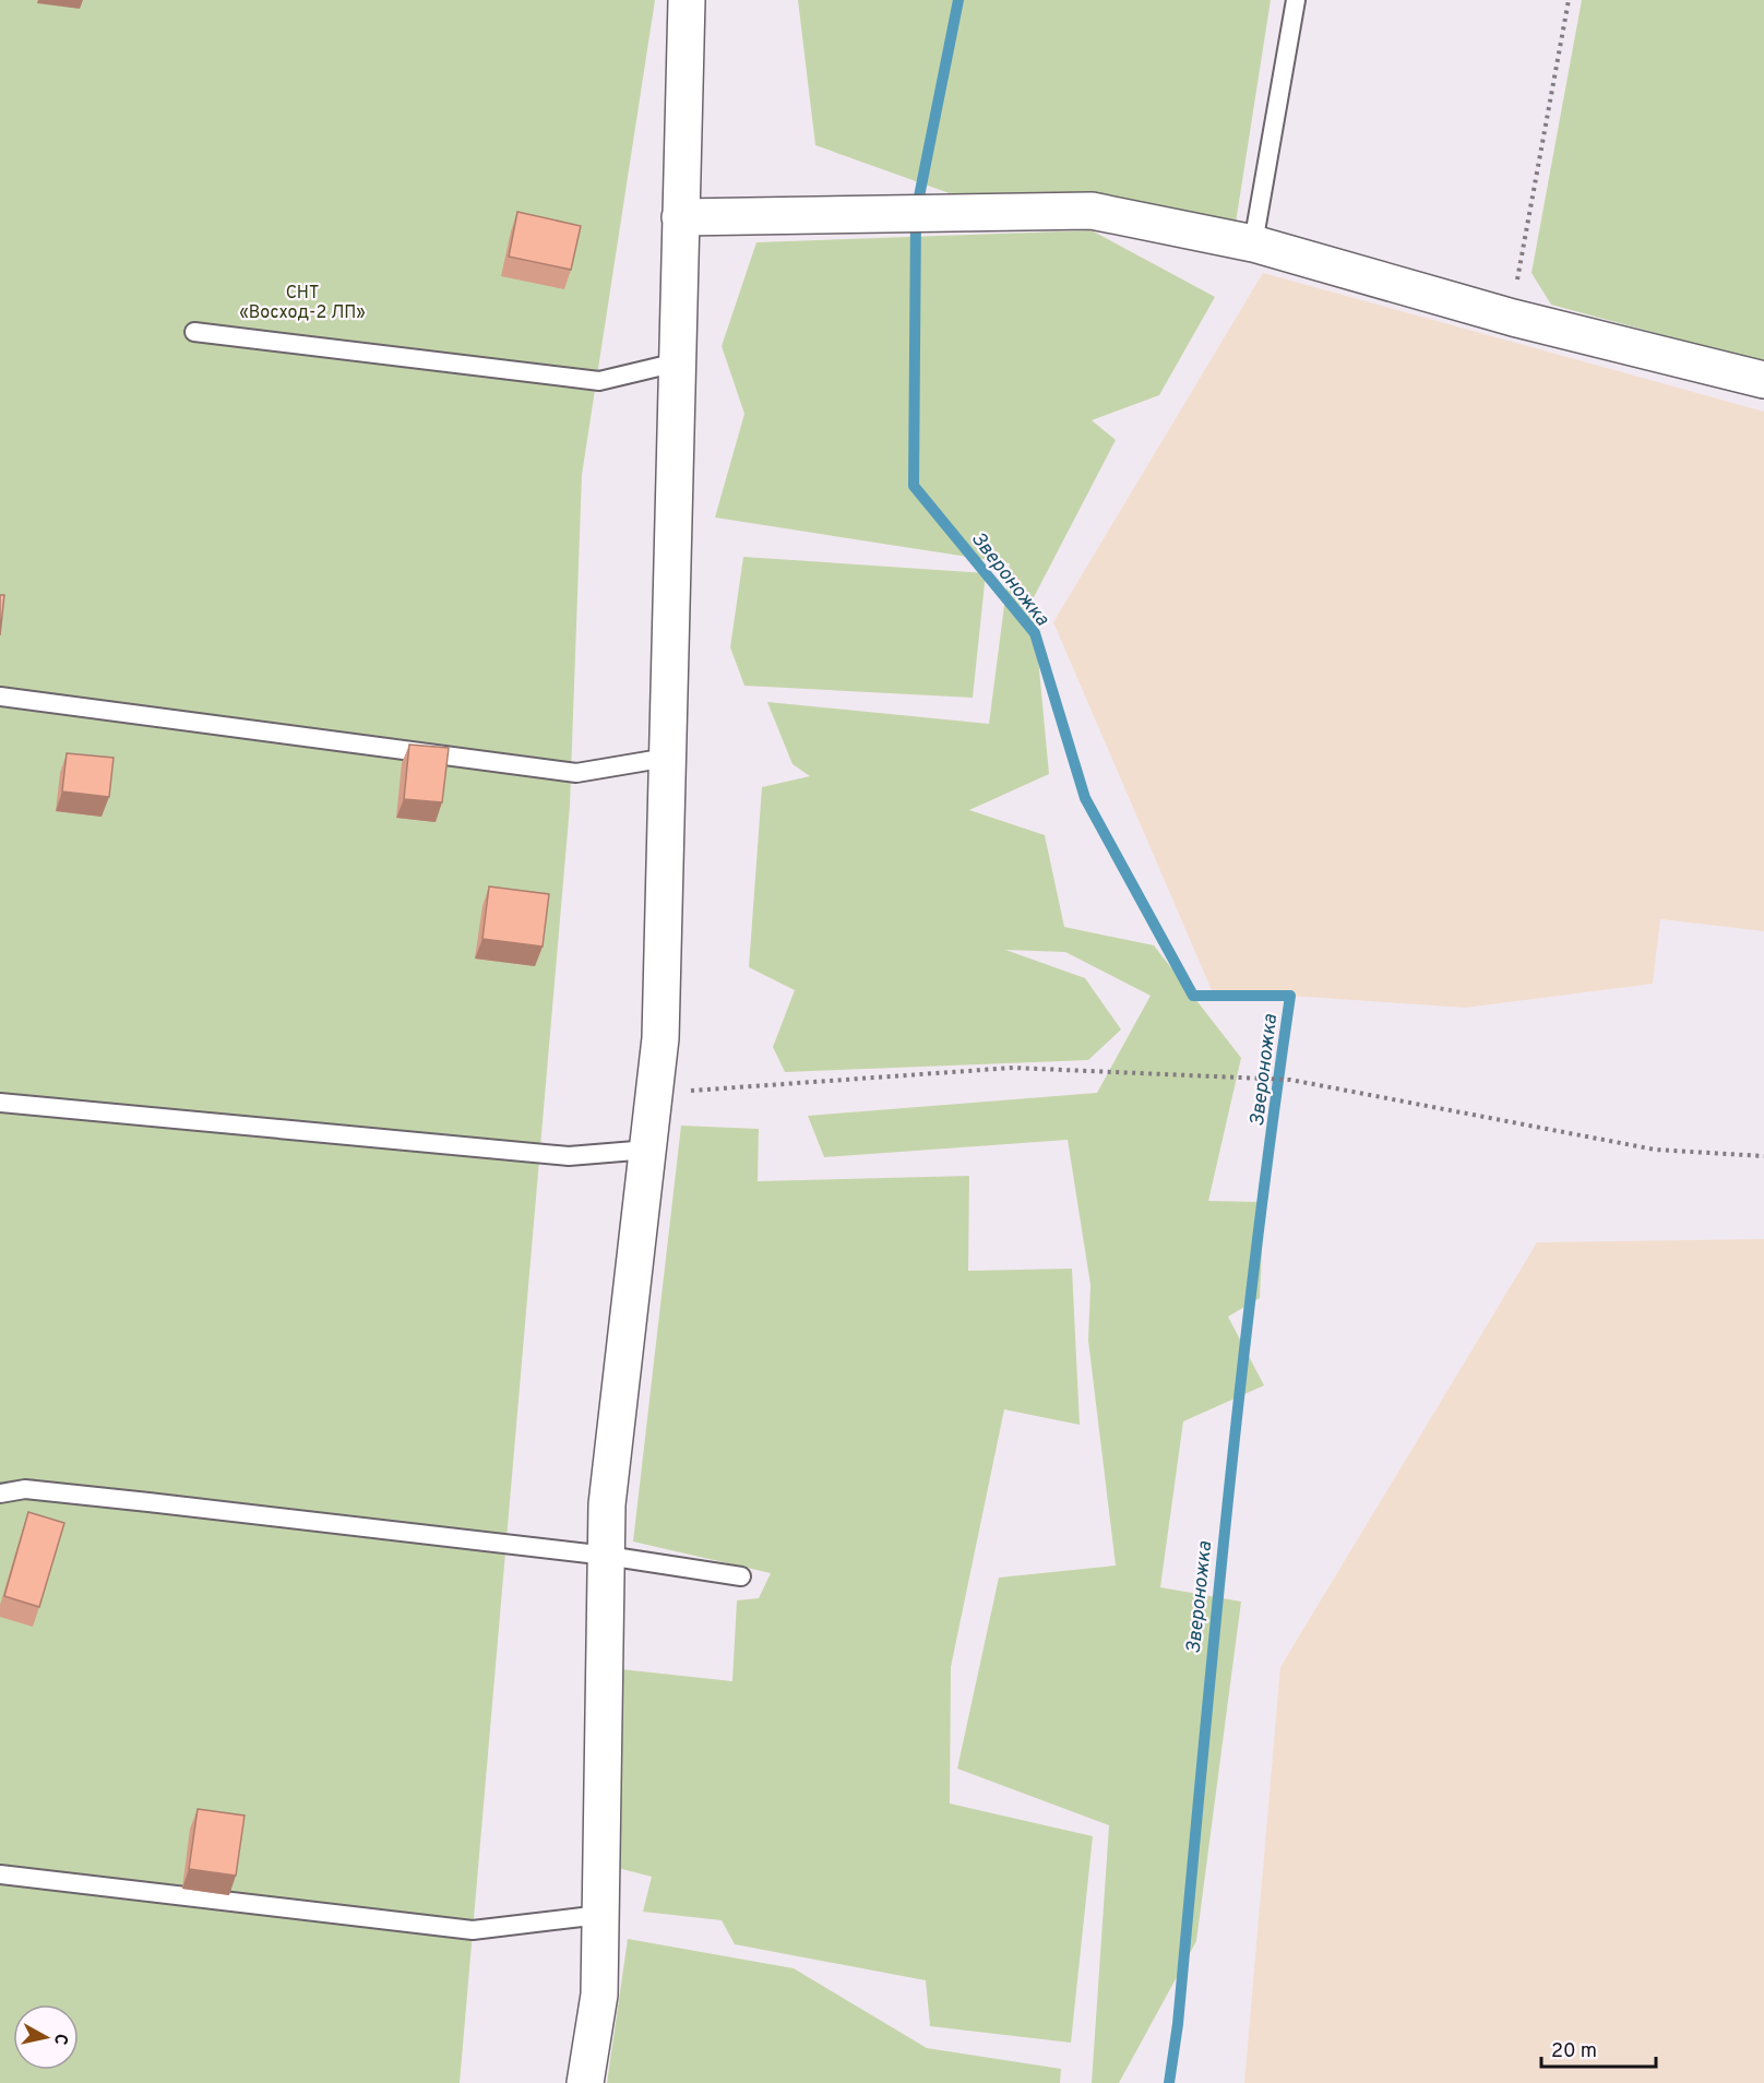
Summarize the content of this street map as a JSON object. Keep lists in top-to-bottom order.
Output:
{
  "water": ["Звероножка"],
  "parks": ["СНТ «Восход-2 ЛП»"],
  "scale_bar": "20 m",
  "north": "right"
}
